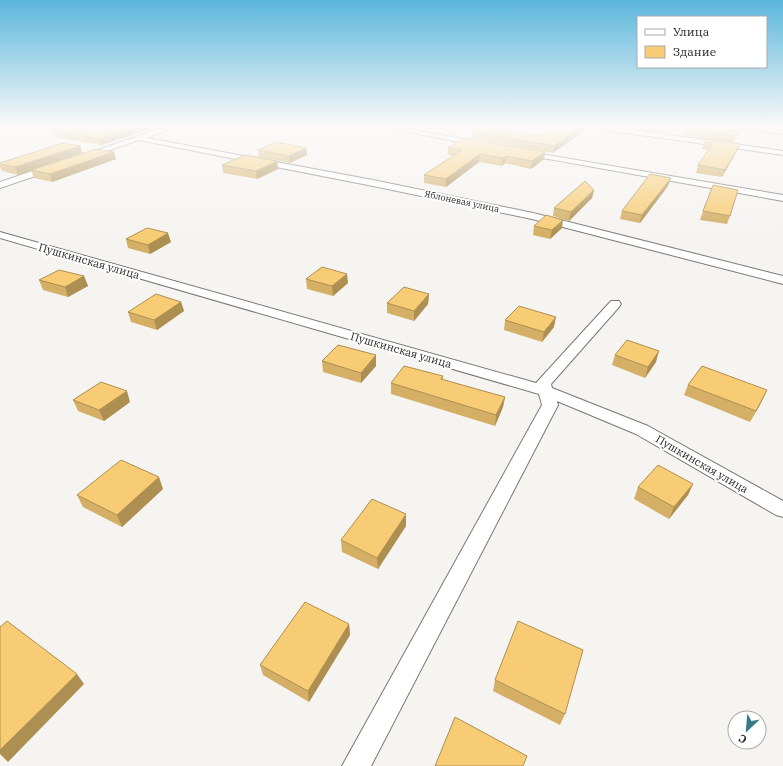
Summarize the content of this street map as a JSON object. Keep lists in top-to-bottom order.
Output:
{
  "streets": {
    "street": ["Яблоневая улица", "Пушкинская улица"]
  },
  "legend": ["Улица", "Здание"],
  "north": "bottom left"
}
